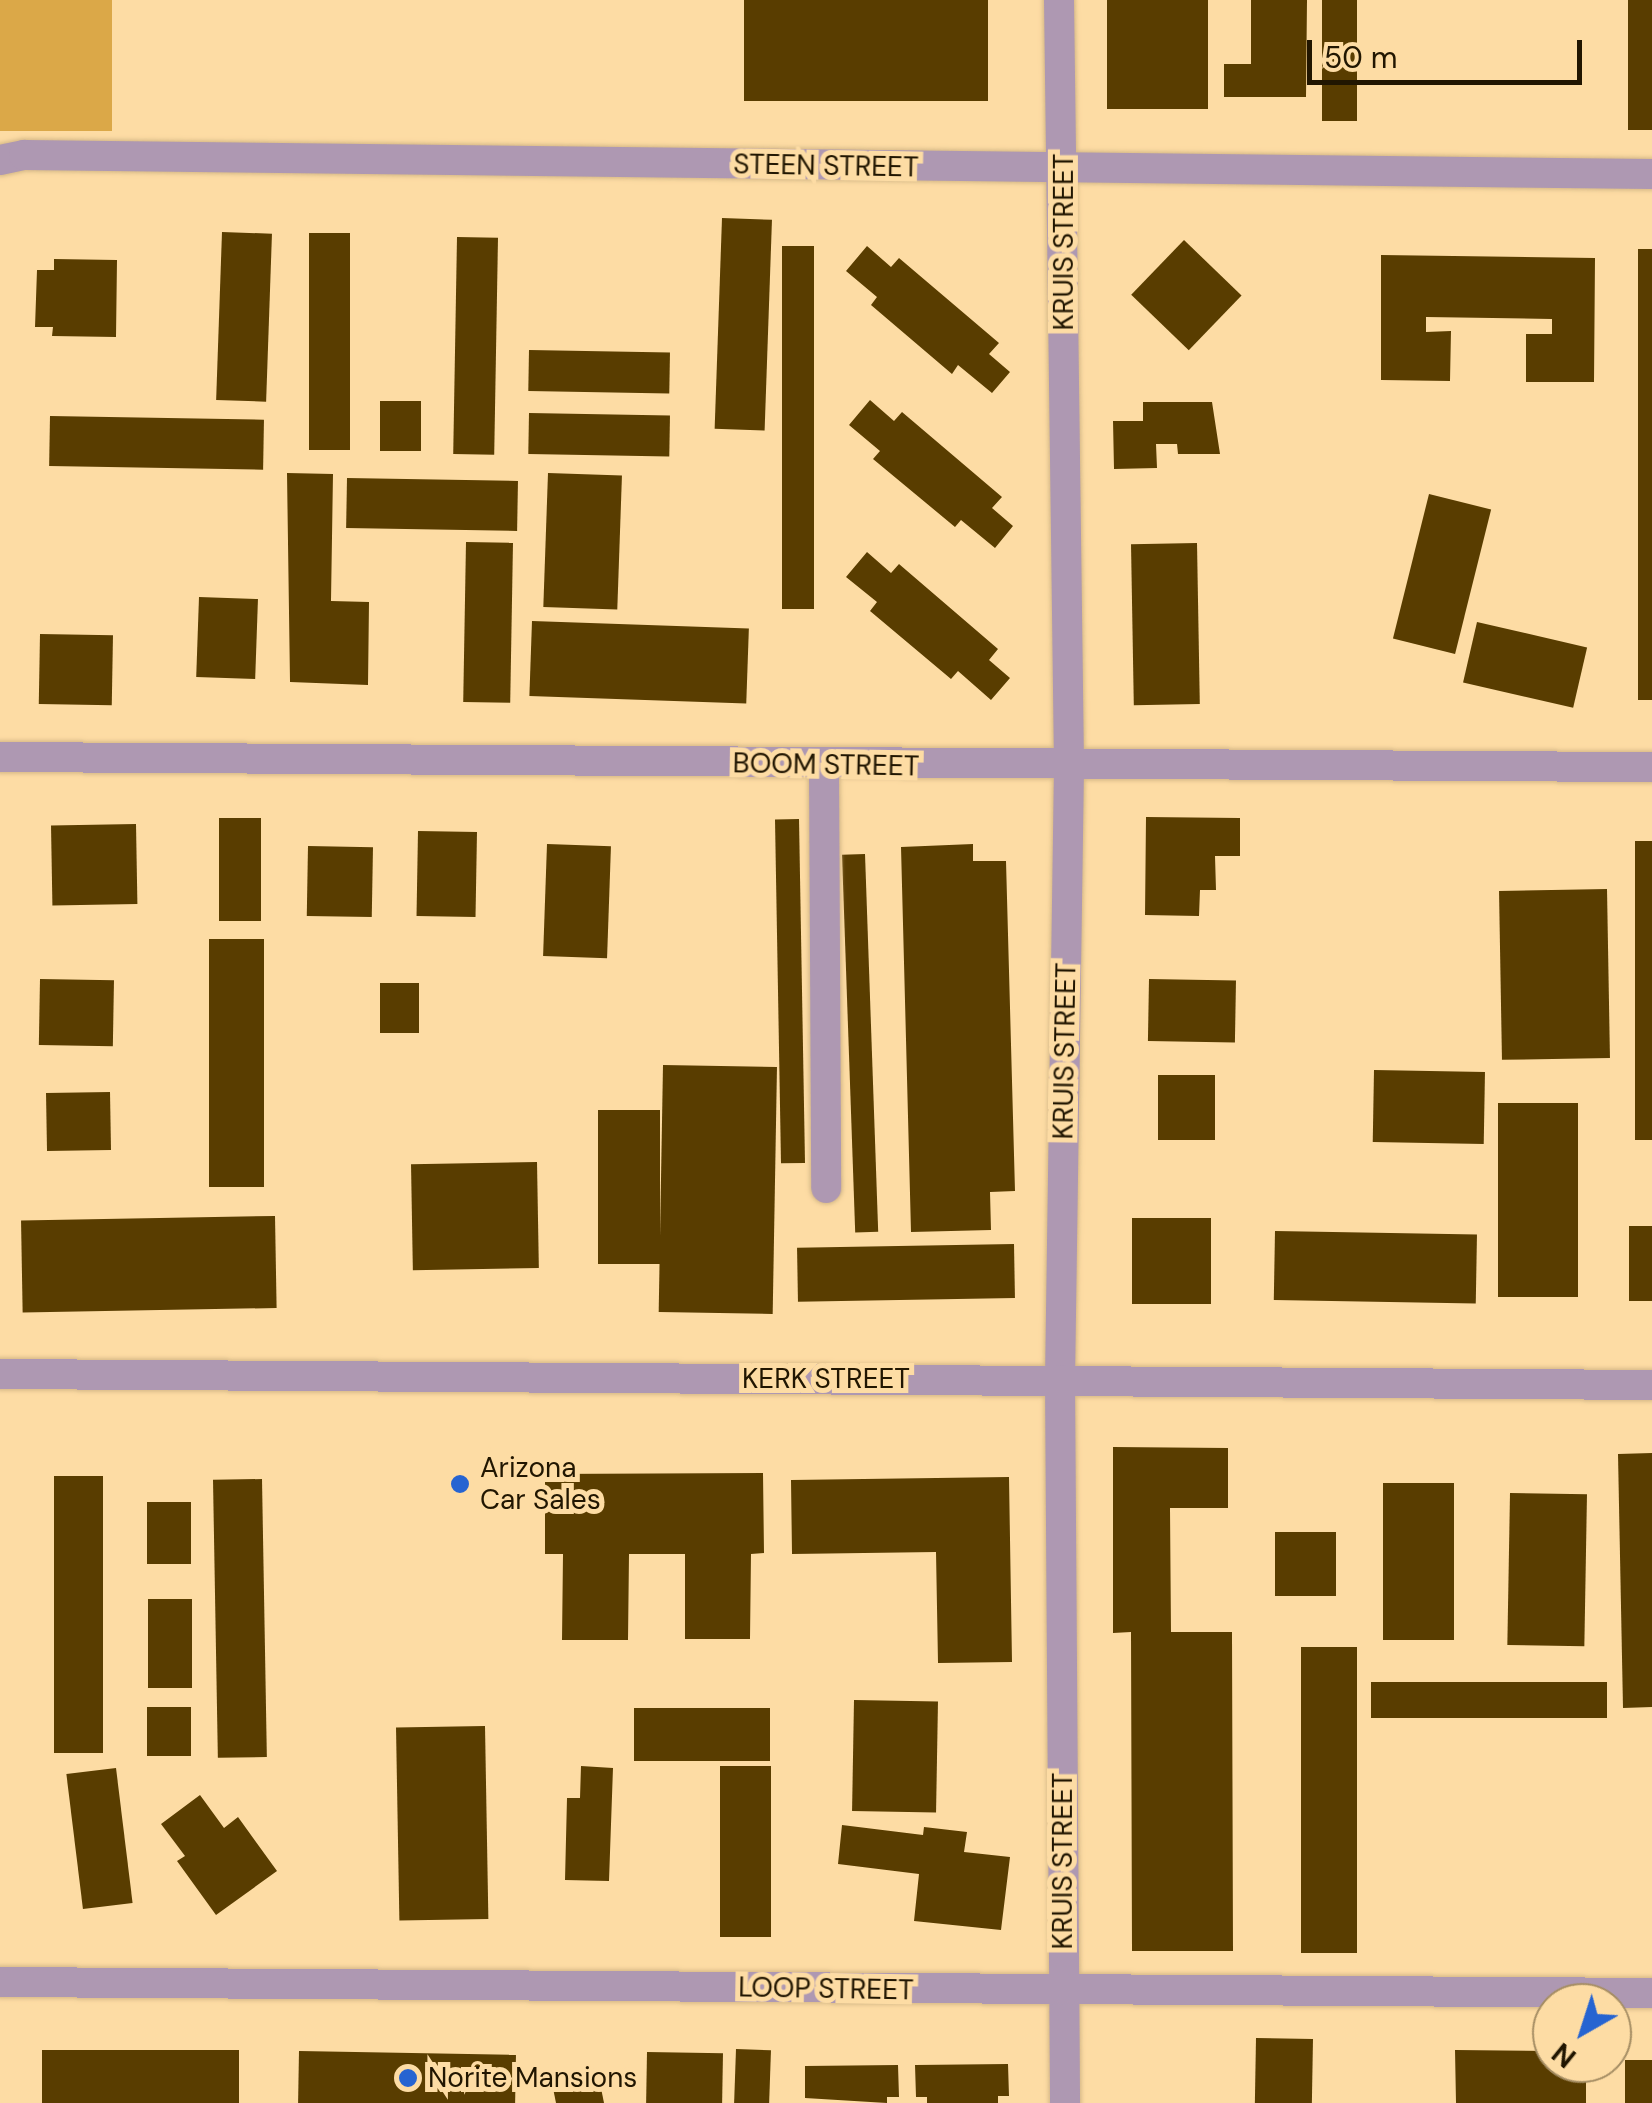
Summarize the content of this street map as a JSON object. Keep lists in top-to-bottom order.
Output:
{
  "streets": {
    "street": [
      "STEEN STREET",
      "KRUIS STREET",
      "BOOM STREET",
      "KERK STREET",
      "LOOP STREET"
    ]
  },
  "crossings": [
    ["STEEN STREET", "KRUIS STREET"],
    ["KRUIS STREET", "BOOM STREET"],
    ["KRUIS STREET", "KERK STREET"],
    ["KRUIS STREET", "LOOP STREET"]
  ],
  "places": ["Arizona Car Sales", "Norite Mansions"],
  "scale_bar": "50 m",
  "north": "bottom left"
}
